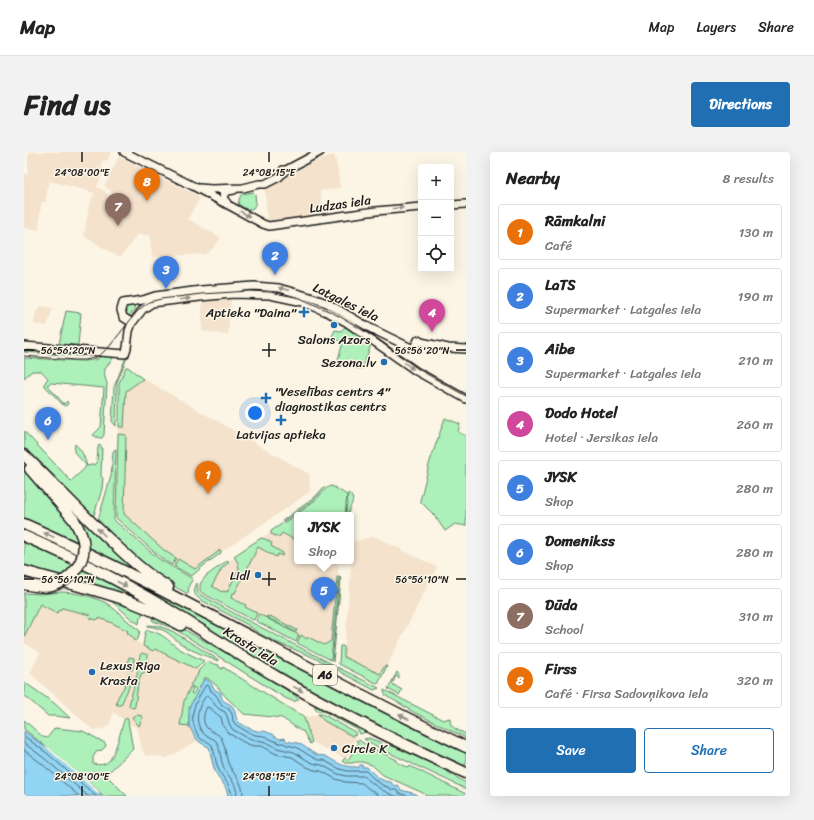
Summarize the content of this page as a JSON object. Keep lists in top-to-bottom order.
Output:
{
  "streets": {
    "highway": ["Krasta iela", "A6"],
    "street": ["Ludzas iela", "Latgales iela"]
  },
  "crossings": [
    ["Krasta iela", "A6"]
  ],
  "one_way": ["Ludzas iela"],
  "places": {
    "health": ["Aptieka \"Daina\"", "\"Veselības centrs 4\" diagnostikas centrs", "Latvijas aptieka"],
    "other": [
      "Salons Azors",
      "Sezona.lv",
      "Lidl",
      "Lexus Riga Krasta",
      "Circle K"
    ]
  },
  "page": {
    "header": "Map",
    "nav": ["Map", "Layers", "Share"],
    "title": "Find us",
    "buttons": [
      "Directions",
      ["Save", "Share"]
    ],
    "heading": ["Nearby", "8 results"],
    "map_buttons": ["+", "−"],
    "pins": [
      "8",
      "7",
      "2",
      "3",
      "4",
      "6",
      "1",
      "5"
    ],
    "list": [
      {
        "mark": "1",
        "name": "Rāmkalni",
        "note": "Café",
        "value": "130 m"
      },
      {
        "mark": "2",
        "name": "LaTS",
        "note": "Supermarket · Latgales iela",
        "value": "190 m"
      },
      {
        "mark": "3",
        "name": "Aibe",
        "note": "Supermarket · Latgales iela",
        "value": "210 m"
      },
      {
        "mark": "4",
        "name": "Dodo Hotel",
        "note": "Hotel · Jersikas iela",
        "value": "260 m"
      },
      {
        "mark": "5",
        "name": "JYSK",
        "note": "Shop",
        "value": "280 m"
      },
      {
        "mark": "6",
        "name": "Domenikss",
        "note": "Shop",
        "value": "280 m"
      },
      {
        "mark": "7",
        "name": "Dūda",
        "note": "School",
        "value": "310 m"
      },
      {
        "mark": "8",
        "name": "Firss",
        "note": "Café · Firsa Sadovņikova iela",
        "value": "320 m"
      }
    ],
    "popup": ["JYSK", "Shop"]
  },
  "coordinates": [
    "24°08'00\"E",
    "24°08'15\"E",
    "56°56'20\"N",
    "56°56'10\"N"
  ]
}
